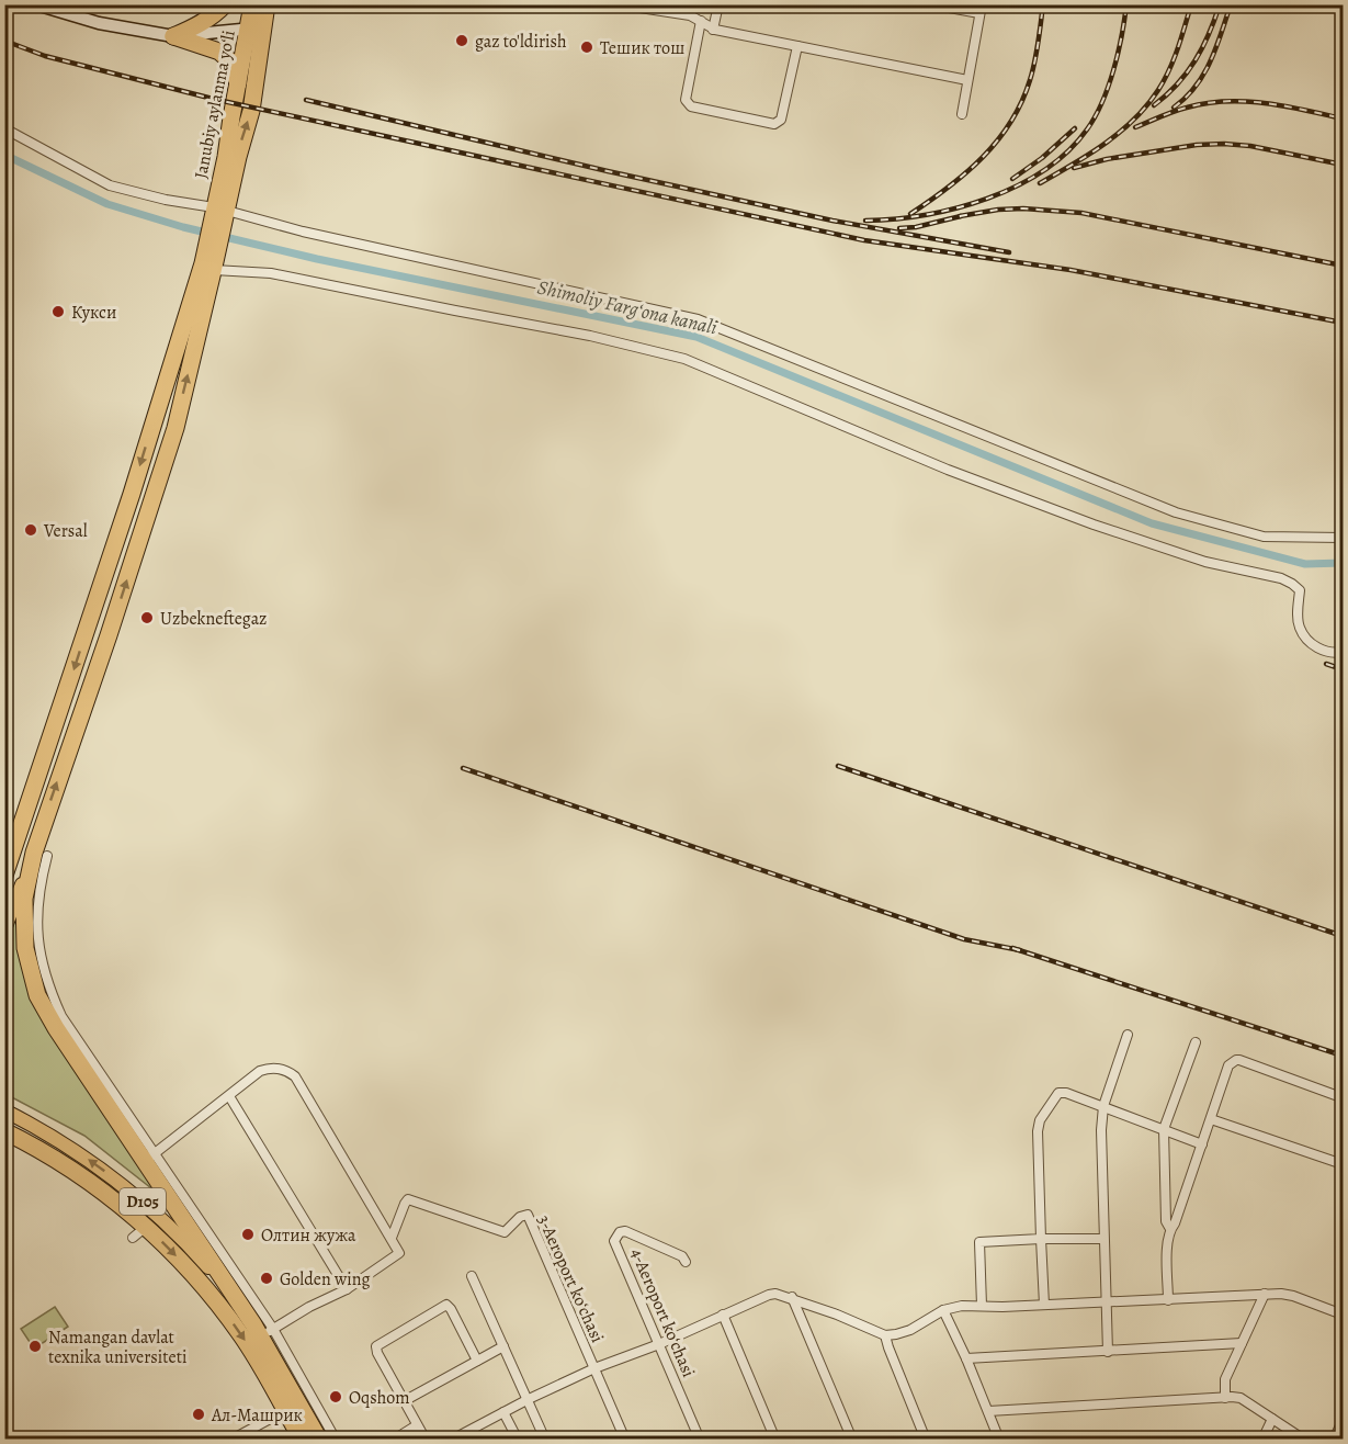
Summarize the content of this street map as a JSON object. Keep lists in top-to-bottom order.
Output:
{
  "streets": {
    "highway": ["Janubiy aylanma yoʻli", "D105"],
    "street": ["3-Aeroport koʻchasi", "4-Aeroport koʻchasi"]
  },
  "water": ["Shimoliy Fargʻona kanali"],
  "places": [
    "gaz to'ldirish",
    "Тешик тош",
    "Кукси",
    "Versal",
    "Uzbekneftegaz",
    "Олтин жужа",
    "Golden wing",
    "Namangan davlat texnika universiteti",
    "Oqshom",
    "Ал-Машрик"
  ]
}
